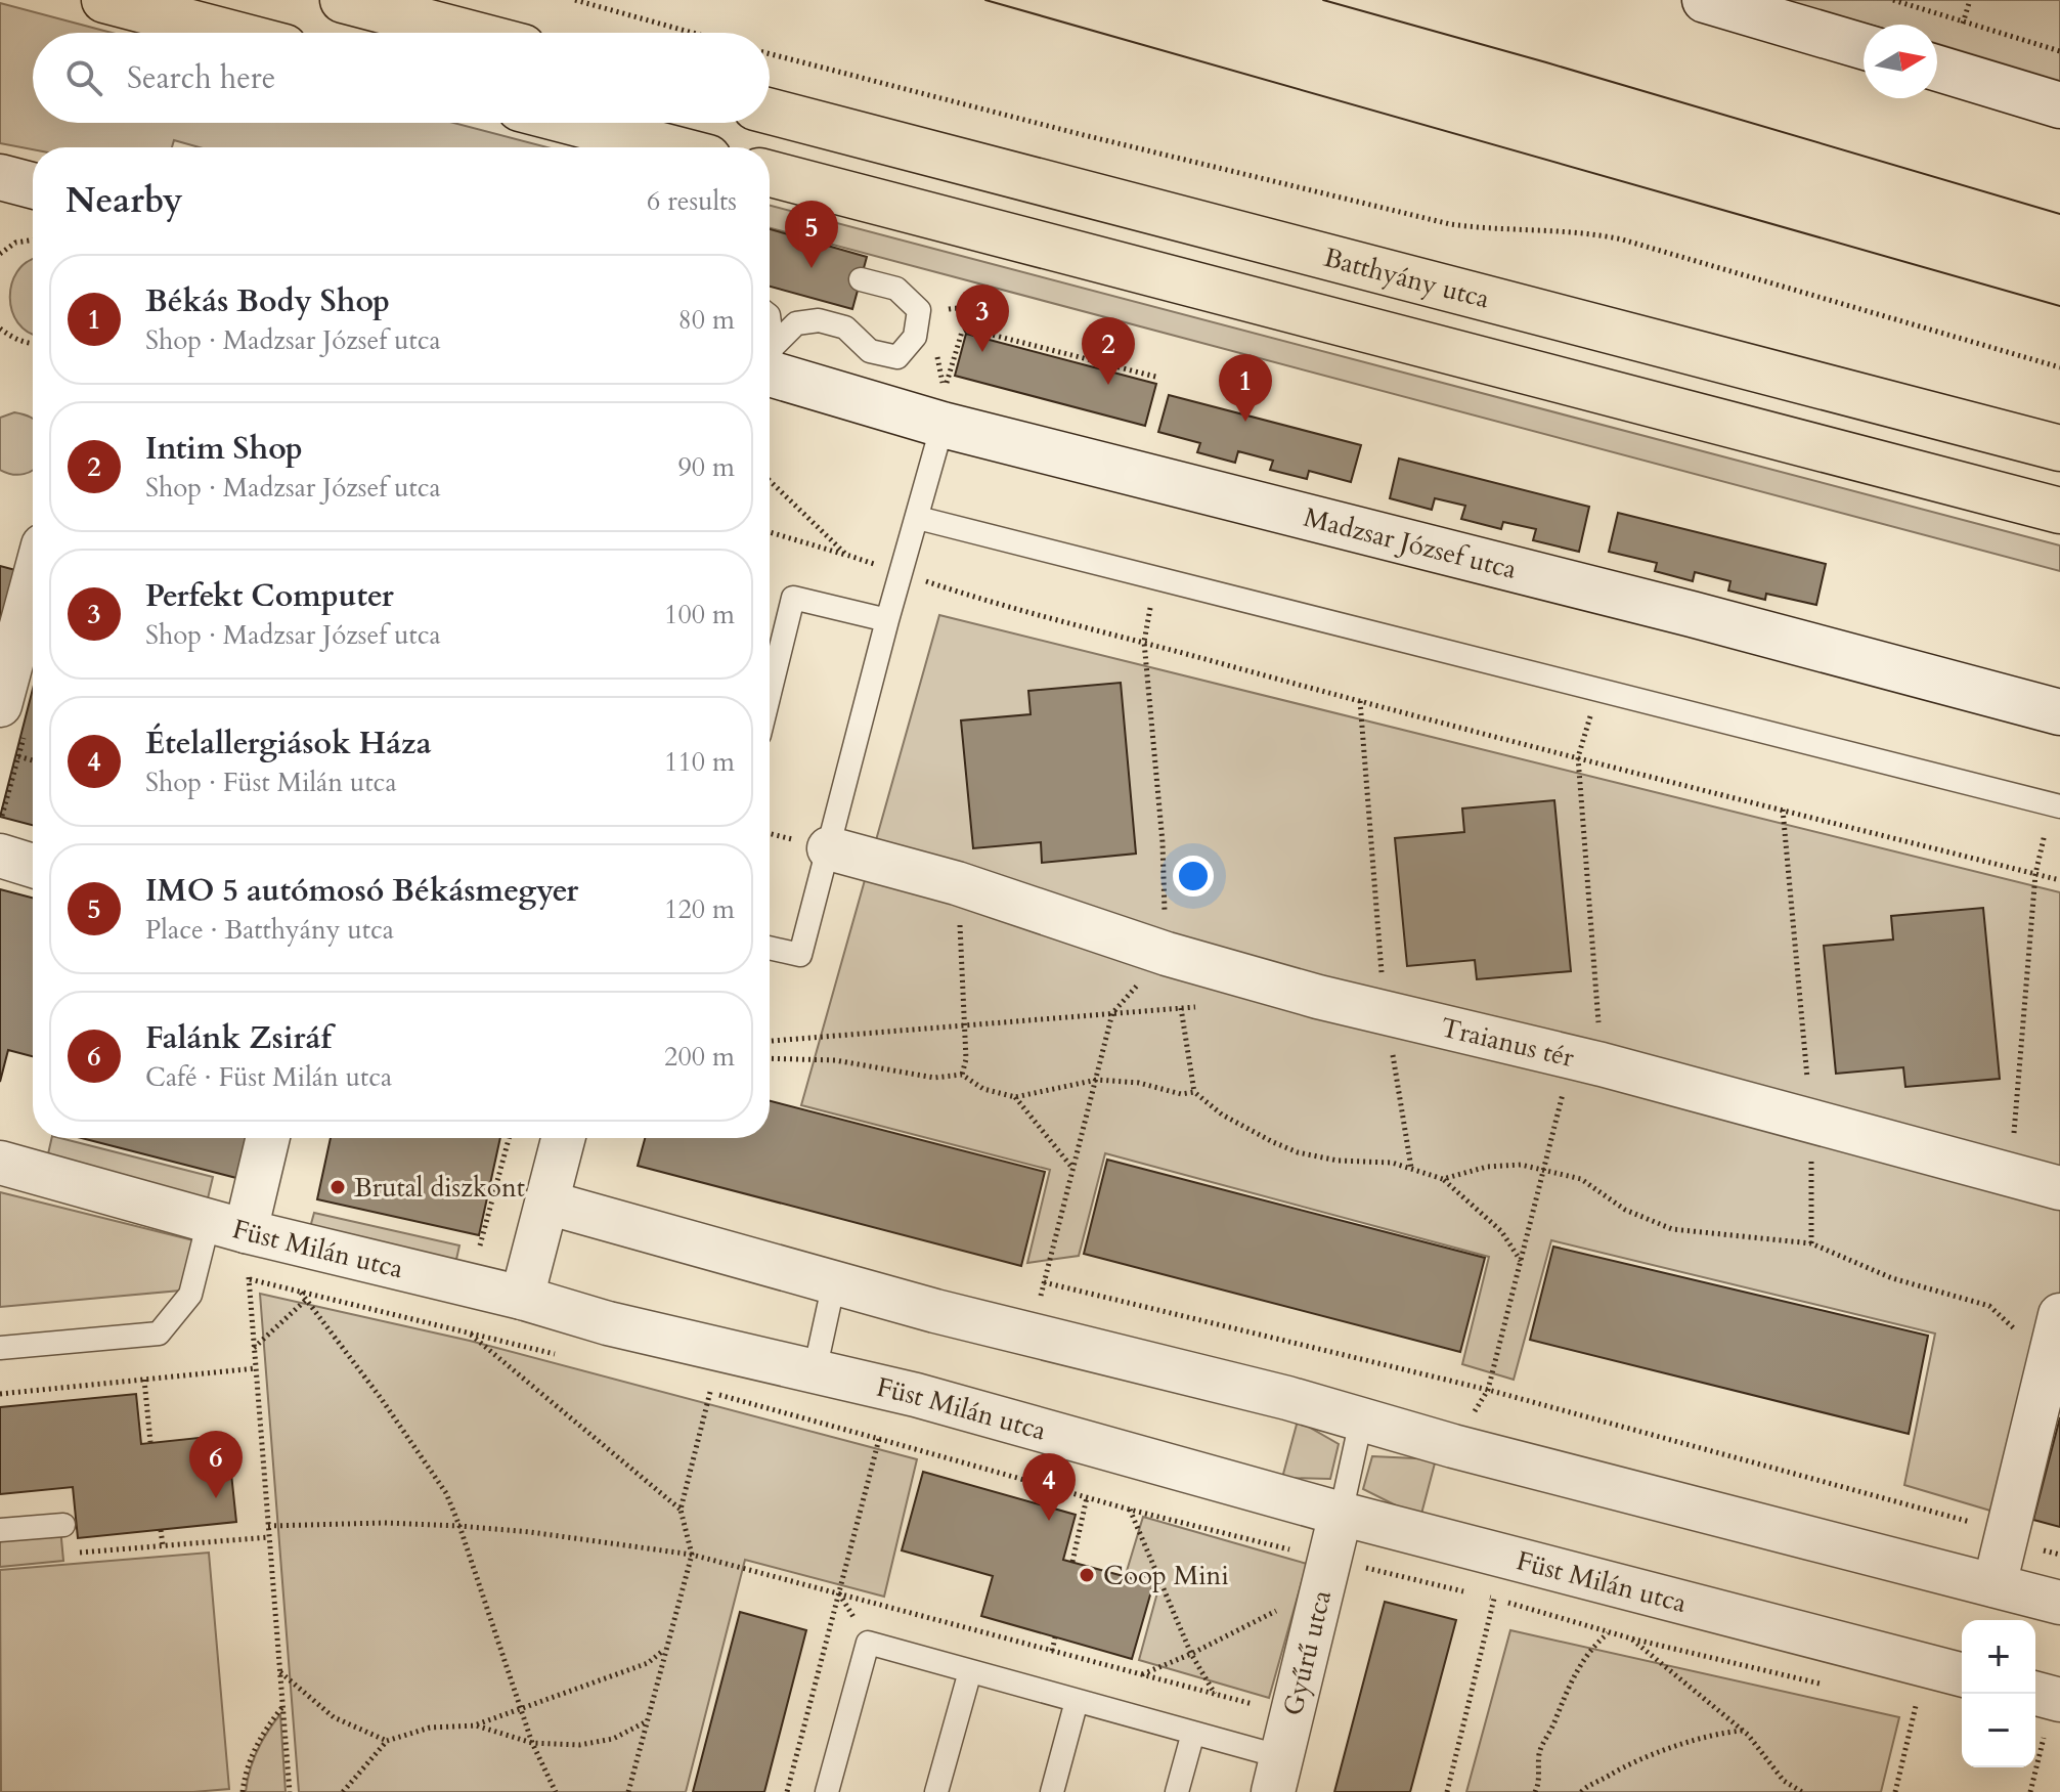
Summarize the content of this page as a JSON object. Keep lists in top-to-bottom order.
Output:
{
  "streets": {
    "main road": ["Batthyány utca"],
    "street": [
      "Madzsar József utca",
      "Traianus tér",
      "Füst Milán utca",
      "Gyűrű utca"
    ]
  },
  "crossings": [
    ["Füst Milán utca", "Gyűrű utca"]
  ],
  "places": ["Brutal diszkont", "Coop Mini"],
  "north": "right",
  "page": {
    "search": "Search here",
    "heading": ["Nearby", "6 results"],
    "pins": [
      "5",
      "3",
      "2",
      "1",
      "6",
      "4"
    ],
    "list": [
      {
        "mark": "1",
        "name": "Békás Body Shop",
        "note": "Shop · Madzsar József utca",
        "value": "80 m"
      },
      {
        "mark": "2",
        "name": "Intim Shop",
        "note": "Shop · Madzsar József utca",
        "value": "90 m"
      },
      {
        "mark": "3",
        "name": "Perfekt Computer",
        "note": "Shop · Madzsar József utca",
        "value": "100 m"
      },
      {
        "mark": "4",
        "name": "Ételallergiások Háza",
        "note": "Shop · Füst Milán utca",
        "value": "110 m"
      },
      {
        "mark": "5",
        "name": "IMO 5 autómosó Békásmegyer",
        "note": "Place · Batthyány utca",
        "value": "120 m"
      },
      {
        "mark": "6",
        "name": "Falánk Zsiráf",
        "note": "Café · Füst Milán utca",
        "value": "200 m"
      }
    ],
    "map_buttons": ["+", "−"]
  }
}
